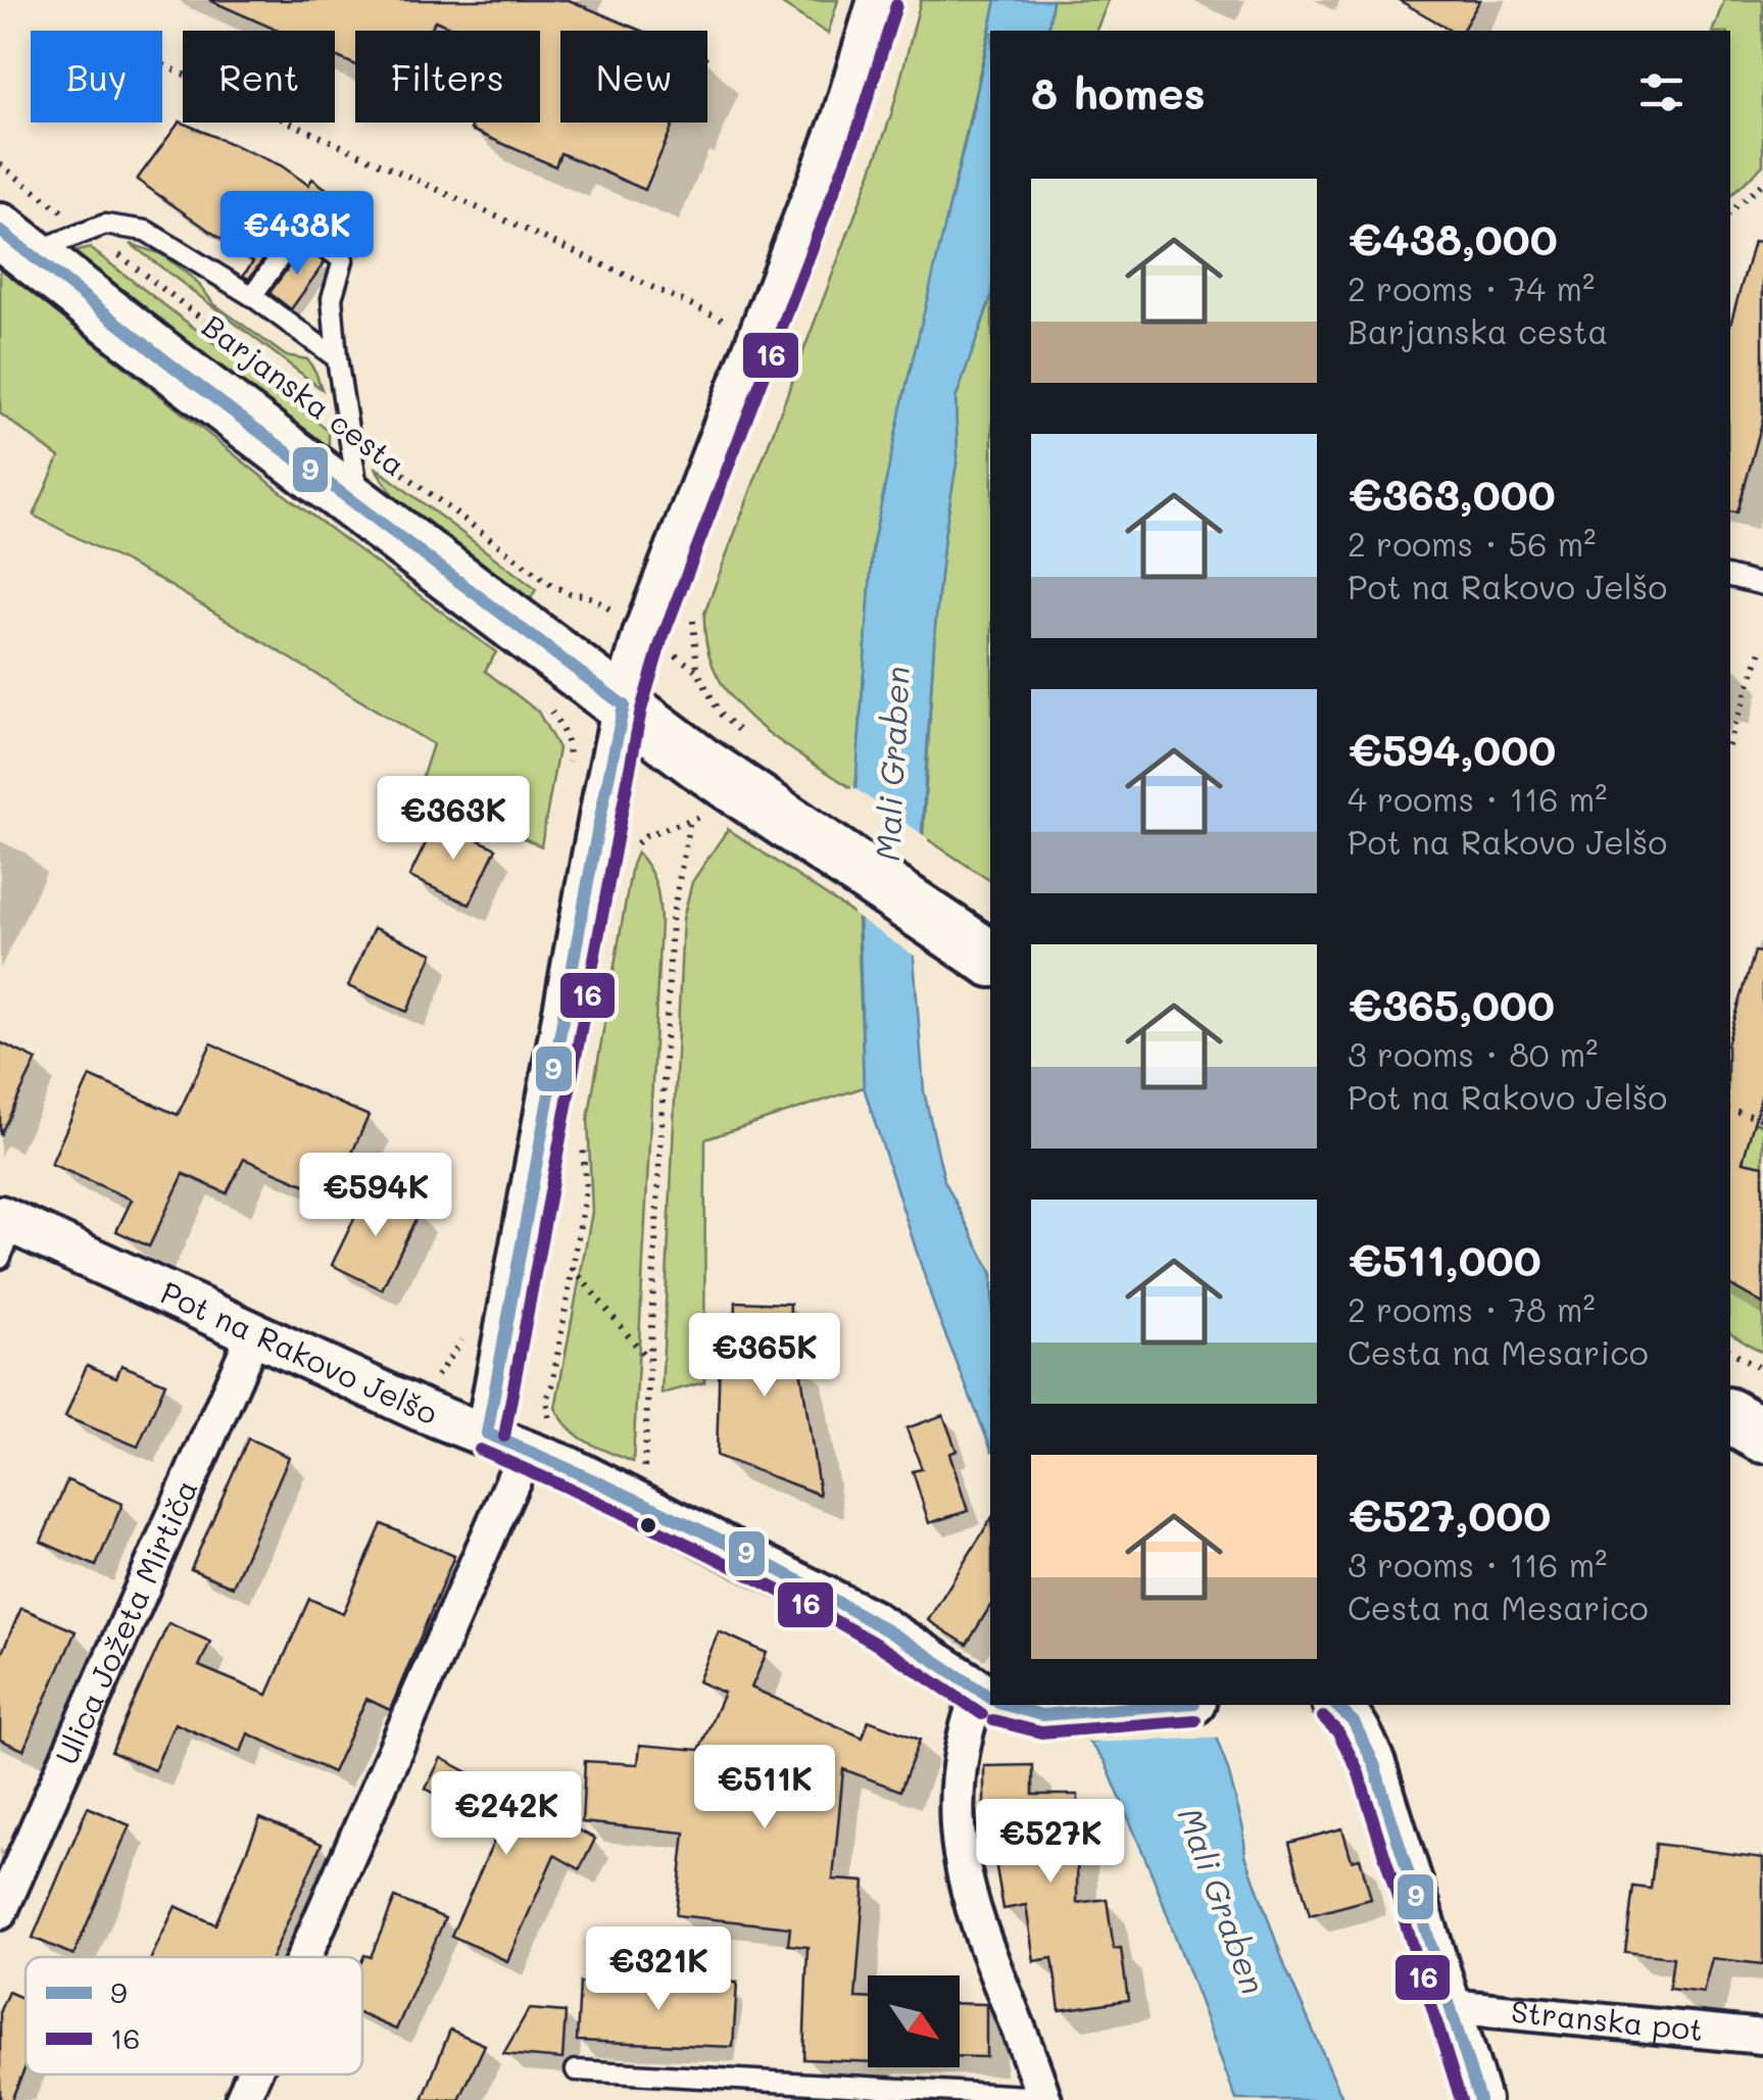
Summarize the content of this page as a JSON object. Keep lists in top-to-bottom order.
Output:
{
  "streets": {
    "main road": ["Barjanska cesta"],
    "street": ["Pot na Rakovo Jelšo", "Ulica Jožeta Mirtiča", "Stranska pot"]
  },
  "crossings": [
    ["Pot na Rakovo Jelšo", "Ulica Jožeta Mirtiča"]
  ],
  "water": ["Mali Graben"],
  "lines": ["transit line 16", "transit line 9"],
  "legend": ["9", "16"],
  "north": "bottom right",
  "page": {
    "chip": [
      "Buy",
      "Rent",
      "Filters",
      "New"
    ],
    "heading": "8 homes",
    "list": [
      {
        "name": "€438,000",
        "note": "2 rooms · 74 m² · Barjanska cesta"
      },
      {
        "name": "€363,000",
        "note": "2 rooms · 56 m² · Pot na Rakovo Jelšo"
      },
      {
        "name": "€594,000",
        "note": "4 rooms · 116 m² · Pot na Rakovo Jelšo"
      },
      {
        "name": "€365,000",
        "note": "3 rooms · 80 m² · Pot na Rakovo Jelšo"
      },
      {
        "name": "€511,000",
        "note": "2 rooms · 78 m² · Cesta na Mesarico"
      },
      {
        "name": "€527,000",
        "note": "3 rooms · 116 m² · Cesta na Mesarico"
      }
    ],
    "price": [
      "€438K",
      "€363K",
      "€594K",
      "€365K",
      "€511K",
      "€242K",
      "€527K",
      "€321K"
    ]
  }
}
